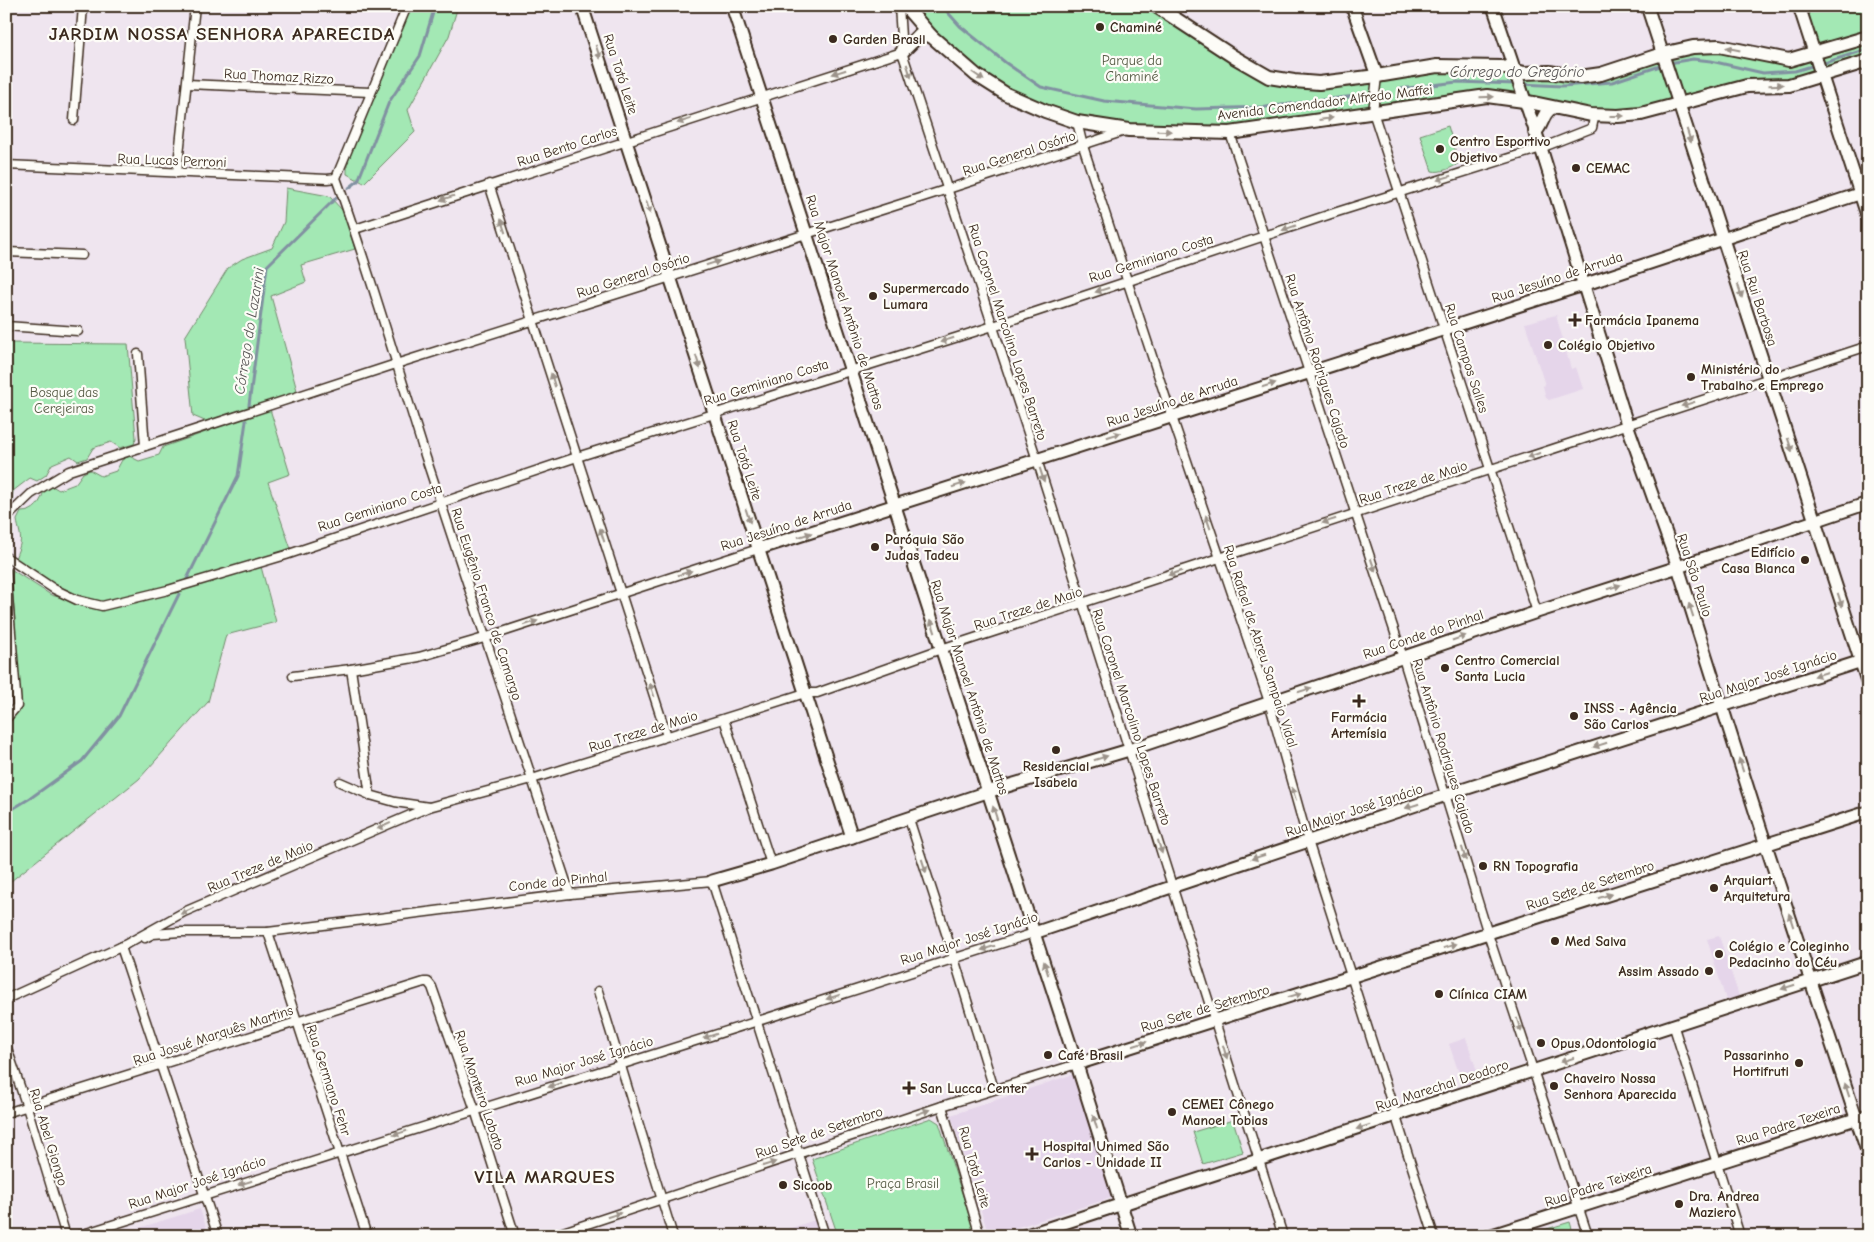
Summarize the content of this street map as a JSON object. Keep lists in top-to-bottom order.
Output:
{
  "streets": {
    "main road": ["Avenida Comendador Alfredo Maffei"],
    "street": [
      "Rua Totó Leite",
      "Rua Thomaz Rizzo",
      "Rua Bento Carlos",
      "Rua General Osório",
      "Rua Lucas Perroni",
      "Rua Geminiano Costa",
      "Rua Jesuíno de Arruda",
      "Rua Rui Barbosa",
      "Rua Major Manoel Antônio de Mattos",
      "Rua Coronel Marcolino Lopes Barreto",
      "Rua Campos Salles",
      "Rua Antônio Rodrigues Cajado",
      "Rua Treze de Maio",
      "Rua São Paulo",
      "Rua Eugênio Franco de Camargo",
      "Rua Conde do Pinhal",
      "Rua Rafael de Abreu Sampaio Vidal",
      "Rua Major José Ignácio",
      "Conde do Pinhal",
      "Rua Sete de Setembro",
      "Rua Josué Marquês Martins",
      "Rua Germano Fehr",
      "Rua Marechal Deodoro",
      "Rua Monteiro Lobato",
      "Rua Padre Texeira",
      "Rua Abel Giongo",
      "Rua Padre Teixeira"
    ]
  },
  "crossings": [
    ["Rua Totó Leite", "Rua Bento Carlos"],
    ["Rua Totó Leite", "Rua General Osório"],
    ["Rua Totó Leite", "Rua Geminiano Costa"],
    ["Rua Totó Leite", "Rua Jesuíno de Arruda"],
    ["Rua Totó Leite", "Rua Treze de Maio"],
    ["Rua Totó Leite", "Conde do Pinhal"],
    ["Rua Totó Leite", "Rua Sete de Setembro"],
    ["Avenida Comendador Alfredo Maffei", "Rua General Osório"],
    ["Avenida Comendador Alfredo Maffei", "Rua Geminiano Costa"],
    ["Avenida Comendador Alfredo Maffei", "Rua Rui Barbosa"],
    ["Avenida Comendador Alfredo Maffei", "Rua Campos Salles"],
    ["Avenida Comendador Alfredo Maffei", "Rua Antônio Rodrigues Cajado"],
    ["Avenida Comendador Alfredo Maffei", "Rua São Paulo"],
    ["Avenida Comendador Alfredo Maffei", "Rua Rafael de Abreu Sampaio Vidal"],
    ["Rua Bento Carlos", "Rua Major Manoel Antônio de Mattos"],
    ["Rua Bento Carlos", "Rua Coronel Marcolino Lopes Barreto"],
    ["Rua Bento Carlos", "Rua Eugênio Franco de Camargo"],
    ["Rua General Osório", "Rua Major Manoel Antônio de Mattos"],
    ["Rua General Osório", "Rua Coronel Marcolino Lopes Barreto"],
    ["Rua General Osório", "Rua Eugênio Franco de Camargo"],
    ["Rua General Osório", "Rua Rafael de Abreu Sampaio Vidal"],
    ["Rua Lucas Perroni", "Rua Eugênio Franco de Camargo"],
    ["Rua Geminiano Costa", "Rua Major Manoel Antônio de Mattos"],
    ["Rua Geminiano Costa", "Rua Coronel Marcolino Lopes Barreto"],
    ["Rua Geminiano Costa", "Rua Campos Salles"],
    ["Rua Geminiano Costa", "Rua Antônio Rodrigues Cajado"],
    ["Rua Geminiano Costa", "Rua São Paulo"],
    ["Rua Geminiano Costa", "Rua Eugênio Franco de Camargo"],
    ["Rua Geminiano Costa", "Rua Rafael de Abreu Sampaio Vidal"],
    ["Rua Jesuíno de Arruda", "Rua Rui Barbosa"],
    ["Rua Jesuíno de Arruda", "Rua Major Manoel Antônio de Mattos"],
    ["Rua Jesuíno de Arruda", "Rua Coronel Marcolino Lopes Barreto"],
    ["Rua Jesuíno de Arruda", "Rua Campos Salles"],
    ["Rua Jesuíno de Arruda", "Rua Antônio Rodrigues Cajado"],
    ["Rua Jesuíno de Arruda", "Rua São Paulo"],
    ["Rua Jesuíno de Arruda", "Rua Eugênio Franco de Camargo"],
    ["Rua Jesuíno de Arruda", "Rua Rafael de Abreu Sampaio Vidal"],
    ["Rua Rui Barbosa", "Rua Treze de Maio"],
    ["Rua Rui Barbosa", "Rua Conde do Pinhal"],
    ["Rua Rui Barbosa", "Rua Major José Ignácio"],
    ["Rua Major Manoel Antônio de Mattos", "Rua Treze de Maio"],
    ["Rua Major Manoel Antônio de Mattos", "Rua Conde do Pinhal"],
    ["Rua Major Manoel Antônio de Mattos", "Rua Major José Ignácio"],
    ["Rua Major Manoel Antônio de Mattos", "Conde do Pinhal"],
    ["Rua Major Manoel Antônio de Mattos", "Rua Sete de Setembro"],
    ["Rua Major Manoel Antônio de Mattos", "Rua Marechal Deodoro"],
    ["Rua Coronel Marcolino Lopes Barreto", "Rua Treze de Maio"],
    ["Rua Coronel Marcolino Lopes Barreto", "Rua Conde do Pinhal"],
    ["Rua Coronel Marcolino Lopes Barreto", "Rua Major José Ignácio"],
    ["Rua Coronel Marcolino Lopes Barreto", "Rua Sete de Setembro"],
    ["Rua Coronel Marcolino Lopes Barreto", "Rua Marechal Deodoro"],
    ["Rua Campos Salles", "Rua Treze de Maio"],
    ["Rua Campos Salles", "Rua Conde do Pinhal"],
    ["Rua Antônio Rodrigues Cajado", "Rua Treze de Maio"],
    ["Rua Antônio Rodrigues Cajado", "Rua Conde do Pinhal"],
    ["Rua Antônio Rodrigues Cajado", "Rua Major José Ignácio"],
    ["Rua Antônio Rodrigues Cajado", "Rua Sete de Setembro"],
    ["Rua Antônio Rodrigues Cajado", "Rua Marechal Deodoro"],
    ["Rua Antônio Rodrigues Cajado", "Rua Padre Teixeira"],
    ["Rua Treze de Maio", "Rua São Paulo"],
    ["Rua Treze de Maio", "Rua Eugênio Franco de Camargo"],
    ["Rua Treze de Maio", "Rua Rafael de Abreu Sampaio Vidal"],
    ["Rua Treze de Maio", "Conde do Pinhal"],
    ["Rua São Paulo", "Rua Conde do Pinhal"],
    ["Rua São Paulo", "Rua Major José Ignácio"],
    ["Rua São Paulo", "Rua Sete de Setembro"],
    ["Rua São Paulo", "Rua Marechal Deodoro"],
    ["Rua São Paulo", "Rua Padre Texeira"],
    ["Rua Eugênio Franco de Camargo", "Conde do Pinhal"],
    ["Rua Conde do Pinhal", "Rua Rafael de Abreu Sampaio Vidal"],
    ["Rua Conde do Pinhal", "Conde do Pinhal"],
    ["Rua Rafael de Abreu Sampaio Vidal", "Rua Major José Ignácio"],
    ["Rua Rafael de Abreu Sampaio Vidal", "Rua Sete de Setembro"],
    ["Rua Rafael de Abreu Sampaio Vidal", "Rua Marechal Deodoro"],
    ["Rua Major José Ignácio", "Rua Germano Fehr"],
    ["Rua Major José Ignácio", "Rua Monteiro Lobato"],
    ["Conde do Pinhal", "Rua Germano Fehr"],
    ["Rua Josué Marquês Martins", "Rua Germano Fehr"],
    ["Rua Josué Marquês Martins", "Rua Monteiro Lobato"],
    ["Rua Josué Marquês Martins", "Rua Abel Giongo"],
    ["Rua Padre Texeira", "Rua Padre Teixeira"]
  ],
  "one_way": [
    "Rua Totó Leite",
    "Rua Bento Carlos",
    "Rua Jesuíno de Arruda",
    "Rua Rui Barbosa",
    "Rua Coronel Marcolino Lopes Barreto",
    "Rua Antônio Rodrigues Cajado",
    "Rua Treze de Maio",
    "Rua São Paulo",
    "Rua Conde do Pinhal",
    "Rua Major José Ignácio",
    "Rua Sete de Setembro",
    "Rua Marechal Deodoro"
  ],
  "districts": ["JARDIM NOSSA SENHORA APARECIDA", "VILA MARQUES"],
  "water": ["Córrego do Gregório", "Córrego do Lazarini"],
  "parks": ["Parque da Chaminé", "Bosque das Cerejeiras", "Praça Brasil"],
  "places": {
    "other": [
      "Chaminé",
      "Garden Brasil",
      "Centro Esportivo Objetivo",
      "CEMAC",
      "Supermercado Lumara",
      "Colégio Objetivo",
      "Ministério do Trabalho e Emprego",
      "Paróquia São Judas Tadeu",
      "Edifício Casa Blanca",
      "Centro Comercial Santa Lucia",
      "INSS - Agência São Carlos",
      "Residencial Isabela",
      "RN Topografia",
      "Arquiart Arquitetura",
      "Med Salva",
      "Colégio e Coleginho Pedacinho do Céu",
      "Assim Assado",
      "Clínica CIAM",
      "Opus Odontologia",
      "Café Brasil",
      "Passarinho Hortifruti",
      "Chaveiro Nossa Senhora Aparecida",
      "CEMEI Cônego Manoel Tobias",
      "Sicoob",
      "Dra. Andrea Maziero"
    ],
    "health": [
      "Farmácia Ipanema",
      "Farmácia Artemísia",
      "San Lucca Center",
      "Hospital Unimed São Carlos - Unidade II"
    ]
  }
}
